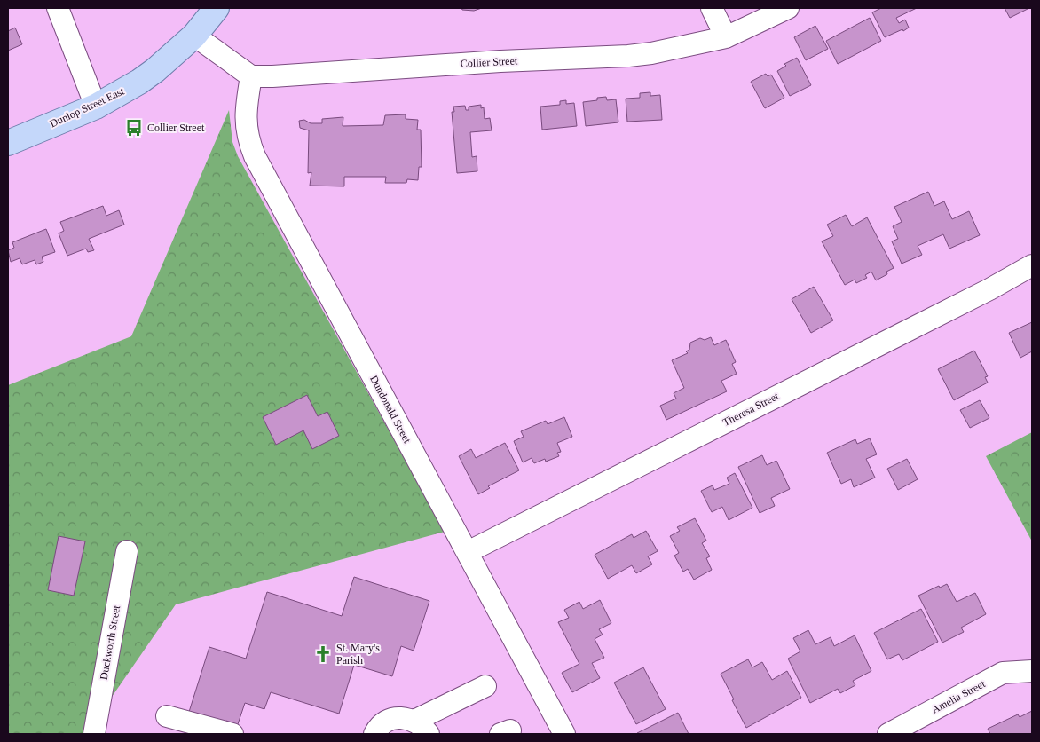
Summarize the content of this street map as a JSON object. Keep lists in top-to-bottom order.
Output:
{
  "streets": {
    "main road": ["Dunlop Street East"],
    "street": [
      "Collier Street",
      "Dundonald Street",
      "Theresa Street",
      "Duckworth Street",
      "Amelia Street"
    ]
  },
  "crossings": [
    ["Collier Street", "Dundonald Street"],
    ["Dundonald Street", "Theresa Street"]
  ],
  "places": {
    "bus stop": ["Collier Street"],
    "church": ["St. Mary's Parish"]
  }
}
